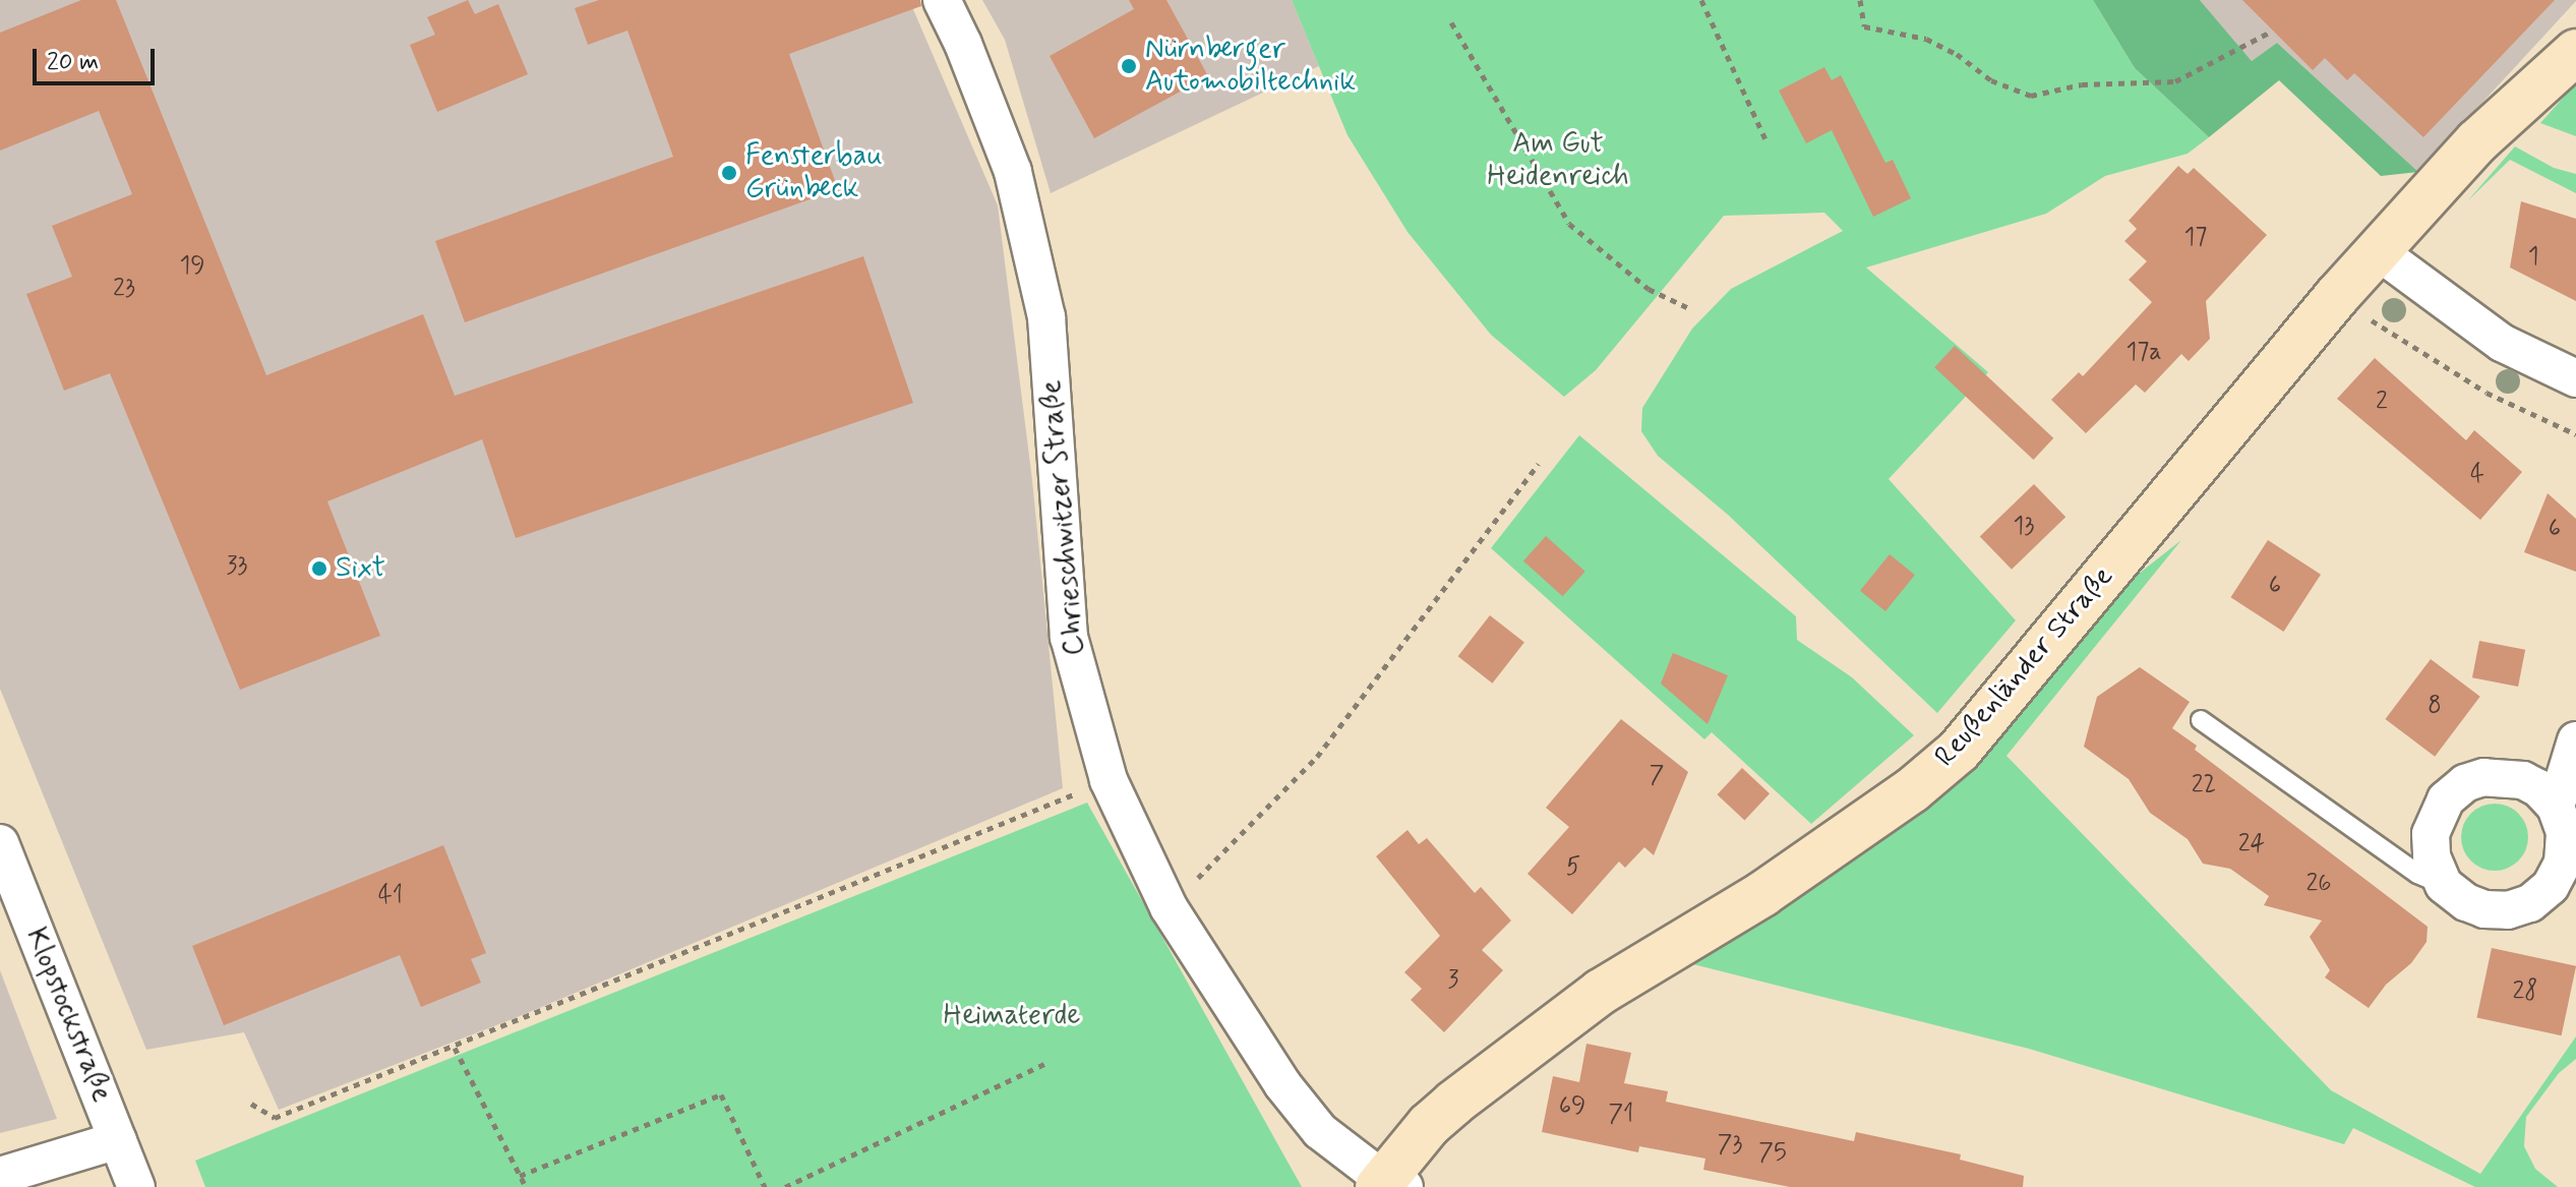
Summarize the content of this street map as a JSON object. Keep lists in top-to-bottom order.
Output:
{
  "streets": {
    "street": ["Chrieschwitzer Straße", "Reußenländer Straße", "Klopstockstraße"]
  },
  "crossings": [
    ["Chrieschwitzer Straße", "Reußenländer Straße"]
  ],
  "parks": ["Am Gut Heidenreich", "Heimaterde"],
  "places": ["Nürnberger Automobiltechnik", "Fensterbau Grünbeck", "Sixt"],
  "house_numbers": [
    "17",
    "1",
    "19",
    "23",
    "17a",
    "2",
    "4",
    "13",
    "6",
    "33",
    "6",
    "8",
    "7",
    "22",
    "24",
    "5",
    "26",
    "41",
    "3",
    "28",
    "69",
    "71",
    "73",
    "75"
  ],
  "scale_bar": "20 m"
}
